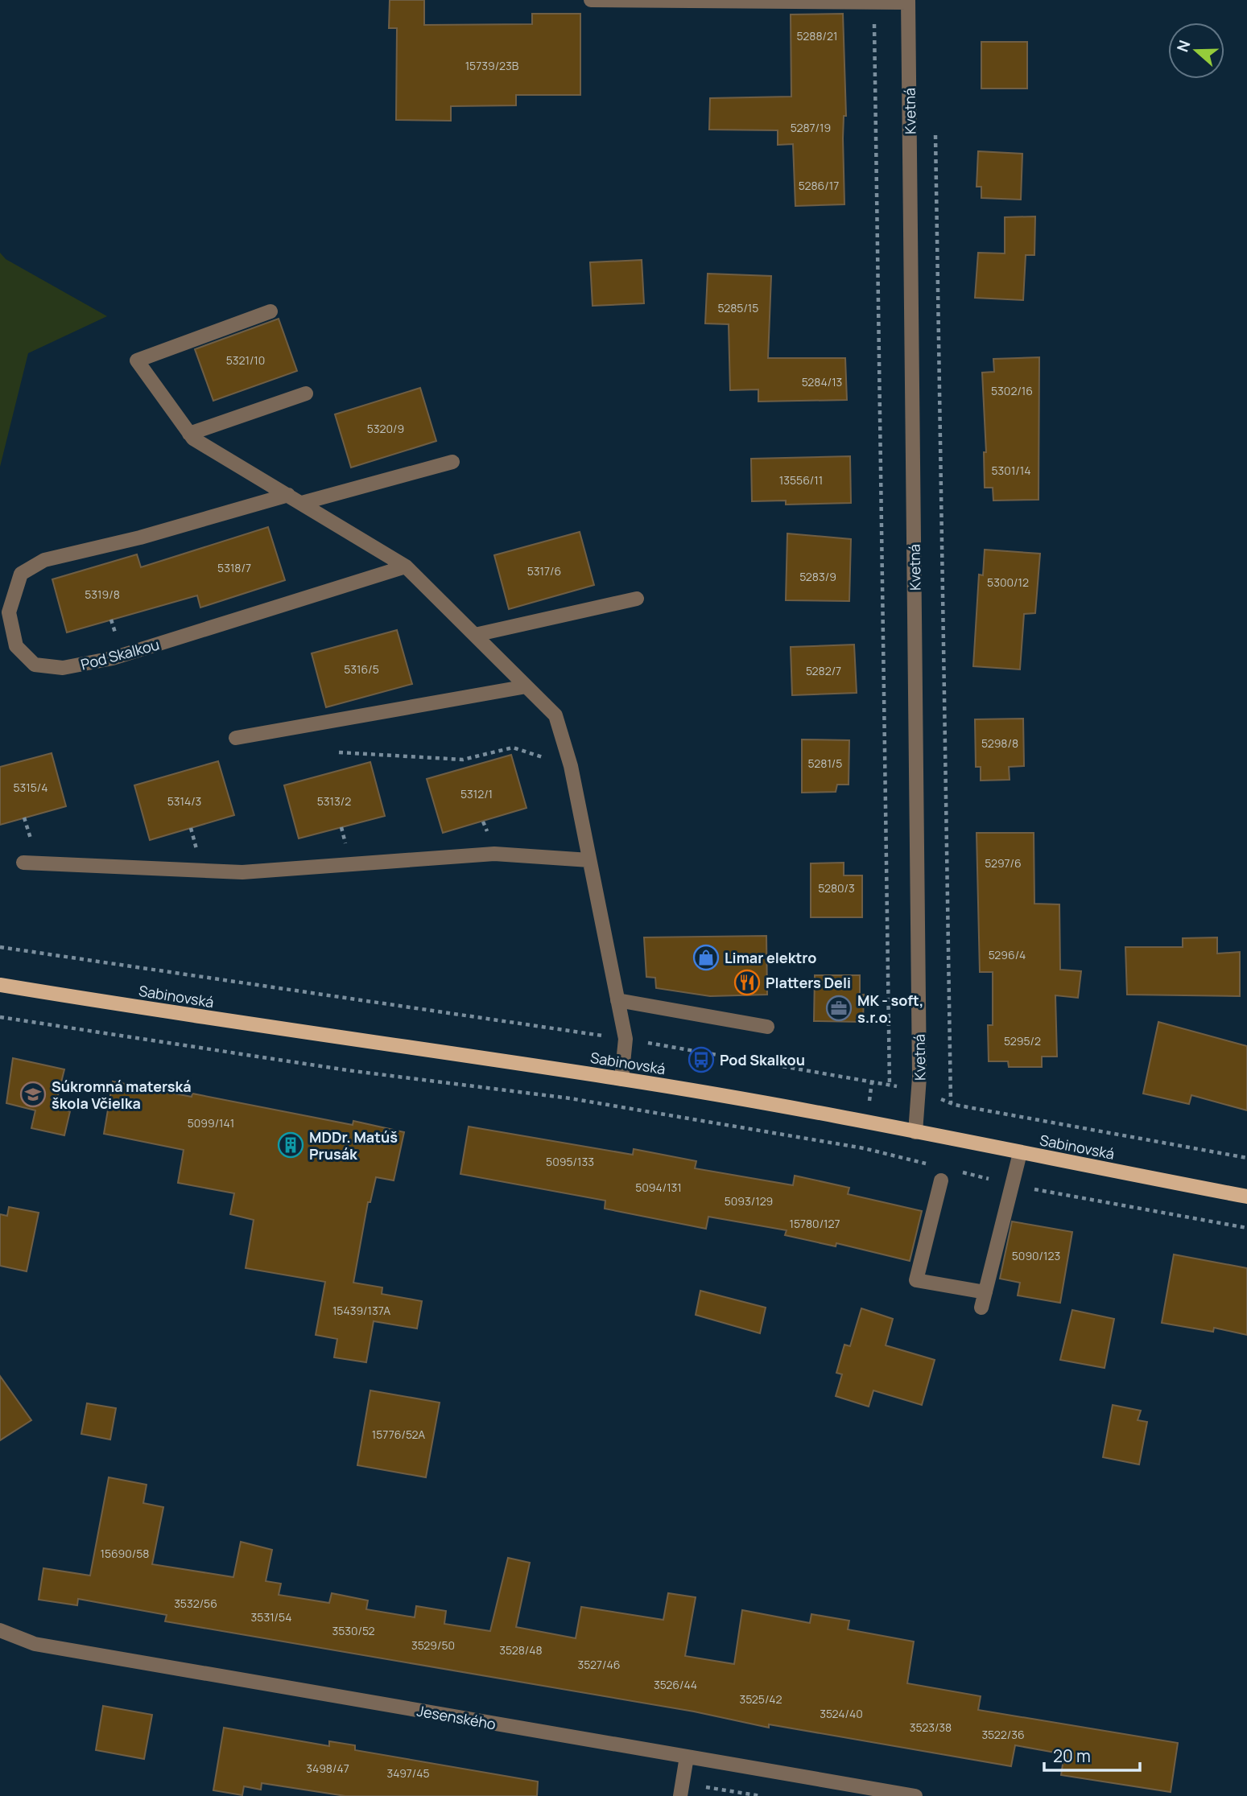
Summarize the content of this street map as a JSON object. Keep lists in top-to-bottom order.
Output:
{
  "streets": {
    "main road": ["Sabinovská"],
    "street": ["Kvetná", "Pod Skalkou", "Jesenského"]
  },
  "crossings": [
    ["Kvetná", "Sabinovská"]
  ],
  "places": {
    "shop": ["Limar elektro"],
    "restaurant": ["Platters Deli"],
    "office": ["MK - soft, s.r.o."],
    "bus stop": ["Pod Skalkou"],
    "school or university": ["Súkromná materská škola Včielka"],
    "building": ["MDDr. Matúš Prusák"]
  },
  "house_numbers": [
    "5288/21",
    "15739/23B",
    "5287/19",
    "5286/17",
    "5285/15",
    "5321/10",
    "5284/13",
    "5302/16",
    "5320/9",
    "5301/14",
    "13556/11",
    "5318/7",
    "5317/6",
    "5283/9",
    "5300/12",
    "5319/8",
    "5316/5",
    "5282/7",
    "5298/8",
    "5281/5",
    "5315/4",
    "5312/1",
    "5314/3",
    "5313/2",
    "5297/6",
    "5280/3",
    "5296/4",
    "5295/2",
    "5099/141",
    "5095/133",
    "5094/131",
    "5093/129",
    "15780/127",
    "5090/123",
    "15439/137A",
    "15776/52A",
    "15690/58",
    "3532/56",
    "3531/54",
    "3530/52",
    "3529/50",
    "3528/48",
    "3527/46",
    "3526/44",
    "3525/42",
    "3524/40",
    "3523/38",
    "3522/36",
    "3498/47",
    "3497/45"
  ],
  "scale_bar": "20 m",
  "north": "left"
}
